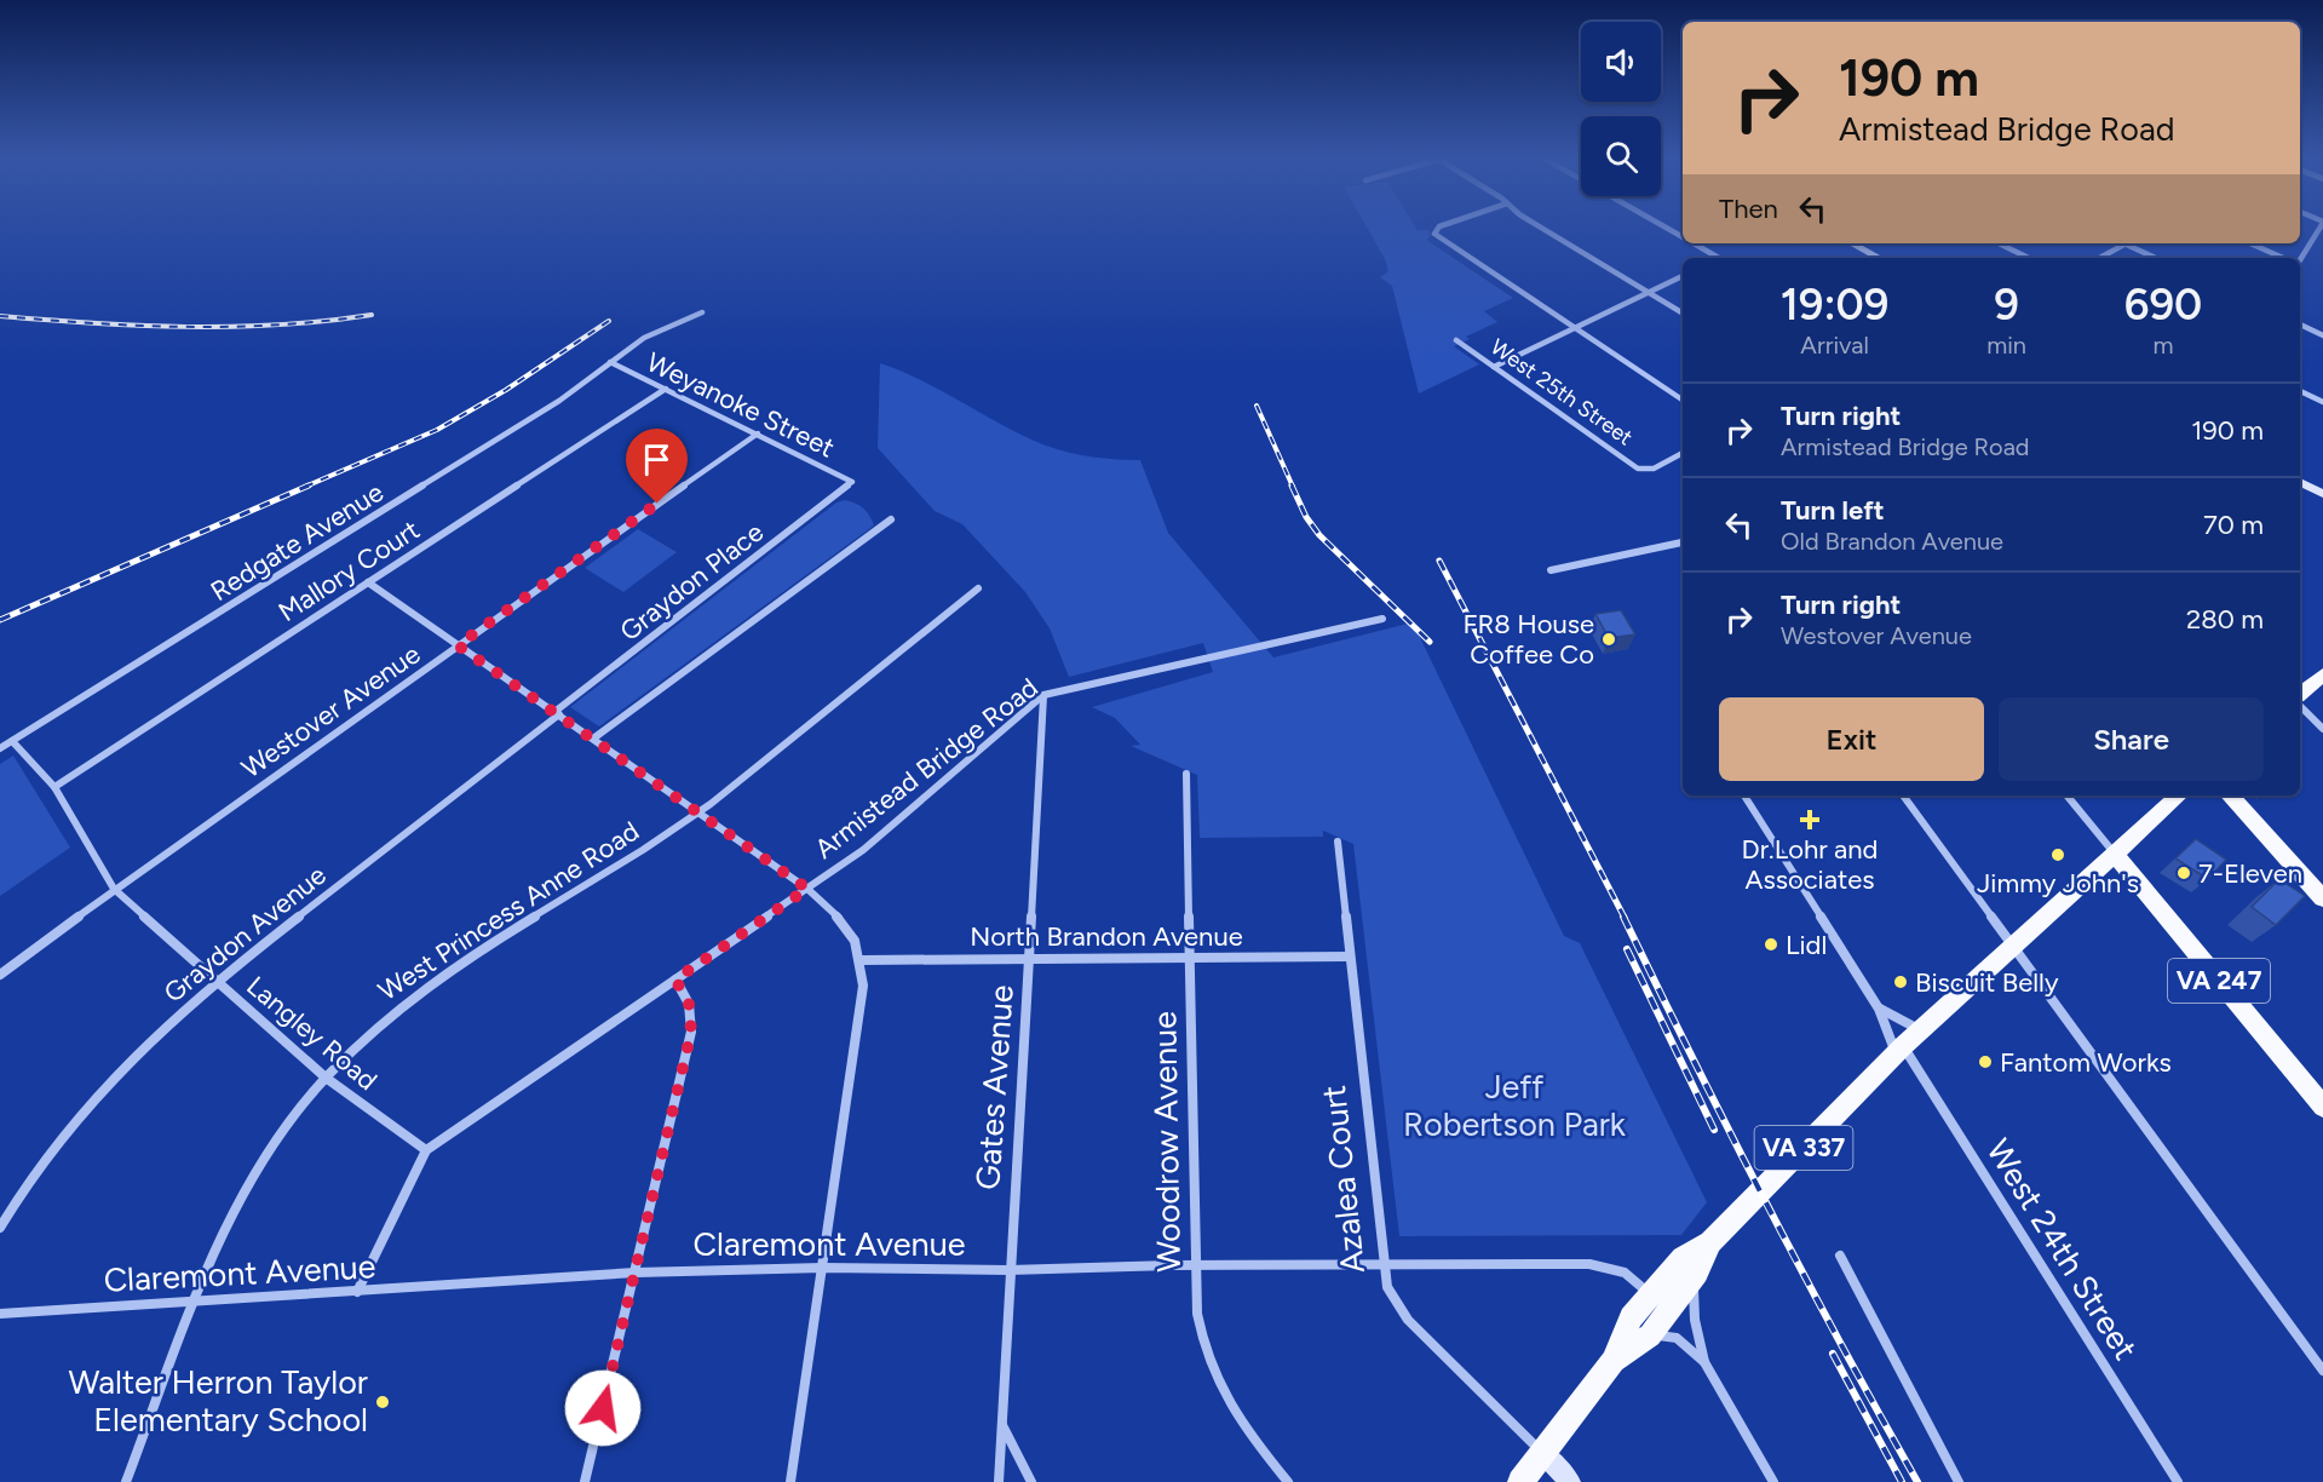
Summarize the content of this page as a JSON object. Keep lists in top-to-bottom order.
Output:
{
  "streets": {
    "main road": ["VA 247", "VA 337"],
    "street": [
      "West 25th Street",
      "Weyanoke Street",
      "Redgate Avenue",
      "Mallory Court",
      "Graydon Place",
      "Westover Avenue",
      "Armistead Bridge Road",
      "West Princess Anne Road",
      "Graydon Avenue",
      "North Brandon Avenue",
      "Langley Road",
      "Gates Avenue",
      "Woodrow Avenue",
      "Azalea Court",
      "Claremont Avenue",
      "West 24th Street"
    ]
  },
  "crossings": [
    ["Weyanoke Street", "Redgate Avenue"],
    ["Weyanoke Street", "Mallory Court"],
    ["Weyanoke Street", "Graydon Place"],
    ["Weyanoke Street", "Westover Avenue"],
    ["Redgate Avenue", "Langley Road"],
    ["Mallory Court", "Langley Road"],
    ["Graydon Place", "Graydon Avenue"],
    ["Westover Avenue", "Langley Road"],
    ["Armistead Bridge Road", "Langley Road"],
    ["Armistead Bridge Road", "Gates Avenue"],
    ["Armistead Bridge Road", "Claremont Avenue"],
    ["West Princess Anne Road", "Langley Road"],
    ["West Princess Anne Road", "Claremont Avenue"],
    ["Graydon Avenue", "Langley Road"],
    ["North Brandon Avenue", "Gates Avenue"],
    ["North Brandon Avenue", "Woodrow Avenue"],
    ["North Brandon Avenue", "Azalea Court"],
    ["VA 247", "VA 337"],
    ["Gates Avenue", "Claremont Avenue"],
    ["Woodrow Avenue", "Claremont Avenue"],
    ["VA 337", "Azalea Court"],
    ["VA 337", "Claremont Avenue"],
    ["VA 337", "West 24th Street"],
    ["Azalea Court", "Claremont Avenue"]
  ],
  "parks": ["Jeff Robertson Park"],
  "places": {
    "other": [
      "FR8 House Coffee Co",
      "Jimmy John's",
      "7-Eleven",
      "Lidl",
      "Biscuit Belly",
      "Fantom Works",
      "Walter Herron Taylor Elementary School"
    ],
    "health": ["Dr.Lohr and Associates"]
  },
  "page": {
    "turn": ["190 m", "Armistead Bridge Road"],
    "then": "Then",
    "eta": [
      "19:09",
      "Arrival",
      "9",
      "min",
      "690",
      "m"
    ],
    "list": [
      {
        "name": "Turn right",
        "note": "Armistead Bridge Road",
        "value": "190 m"
      },
      {
        "name": "Turn left",
        "note": "Old Brandon Avenue",
        "value": "70 m"
      },
      {
        "name": "Turn right",
        "note": "Westover Avenue",
        "value": "280 m"
      }
    ],
    "buttons": ["Exit", "Share"]
  }
}
